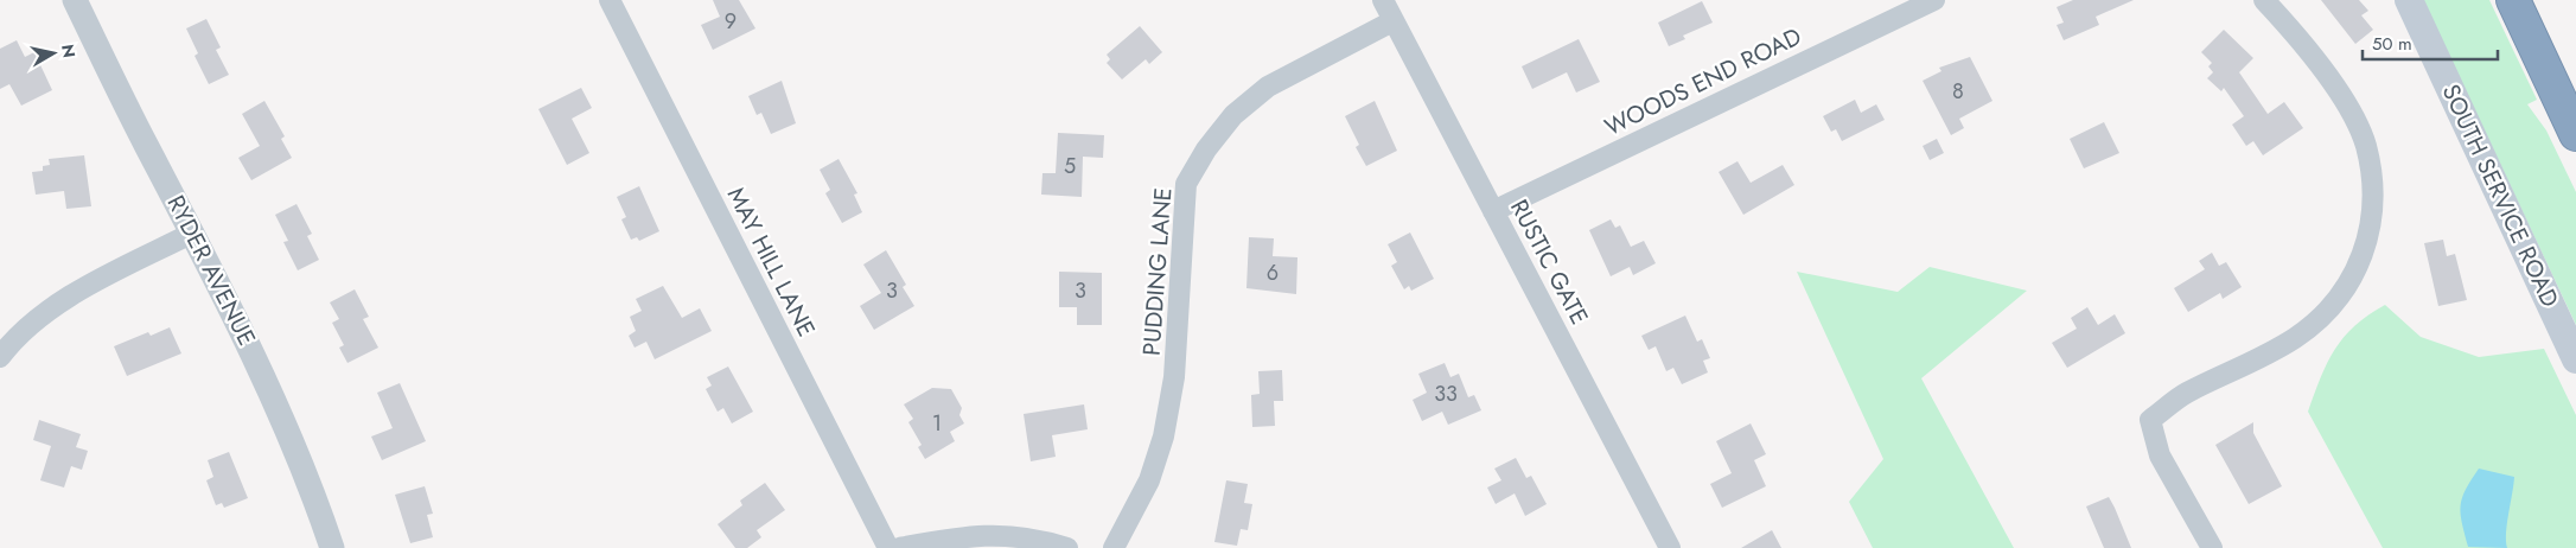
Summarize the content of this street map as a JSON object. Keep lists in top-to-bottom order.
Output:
{
  "streets": {
    "main road": ["SOUTH SERVICE ROAD"],
    "street": [
      "WOODS END ROAD",
      "MAY HILL LANE",
      "RUSTIC GATE",
      "RYDER AVENUE",
      "PUDDING LANE"
    ]
  },
  "crossings": [
    ["WOODS END ROAD", "RUSTIC GATE"],
    ["RUSTIC GATE", "PUDDING LANE"]
  ],
  "house_numbers": [
    "9",
    "8",
    "5",
    "6",
    "3",
    "3",
    "33",
    "1"
  ],
  "scale_bar": "50 m",
  "north": "right"
}
